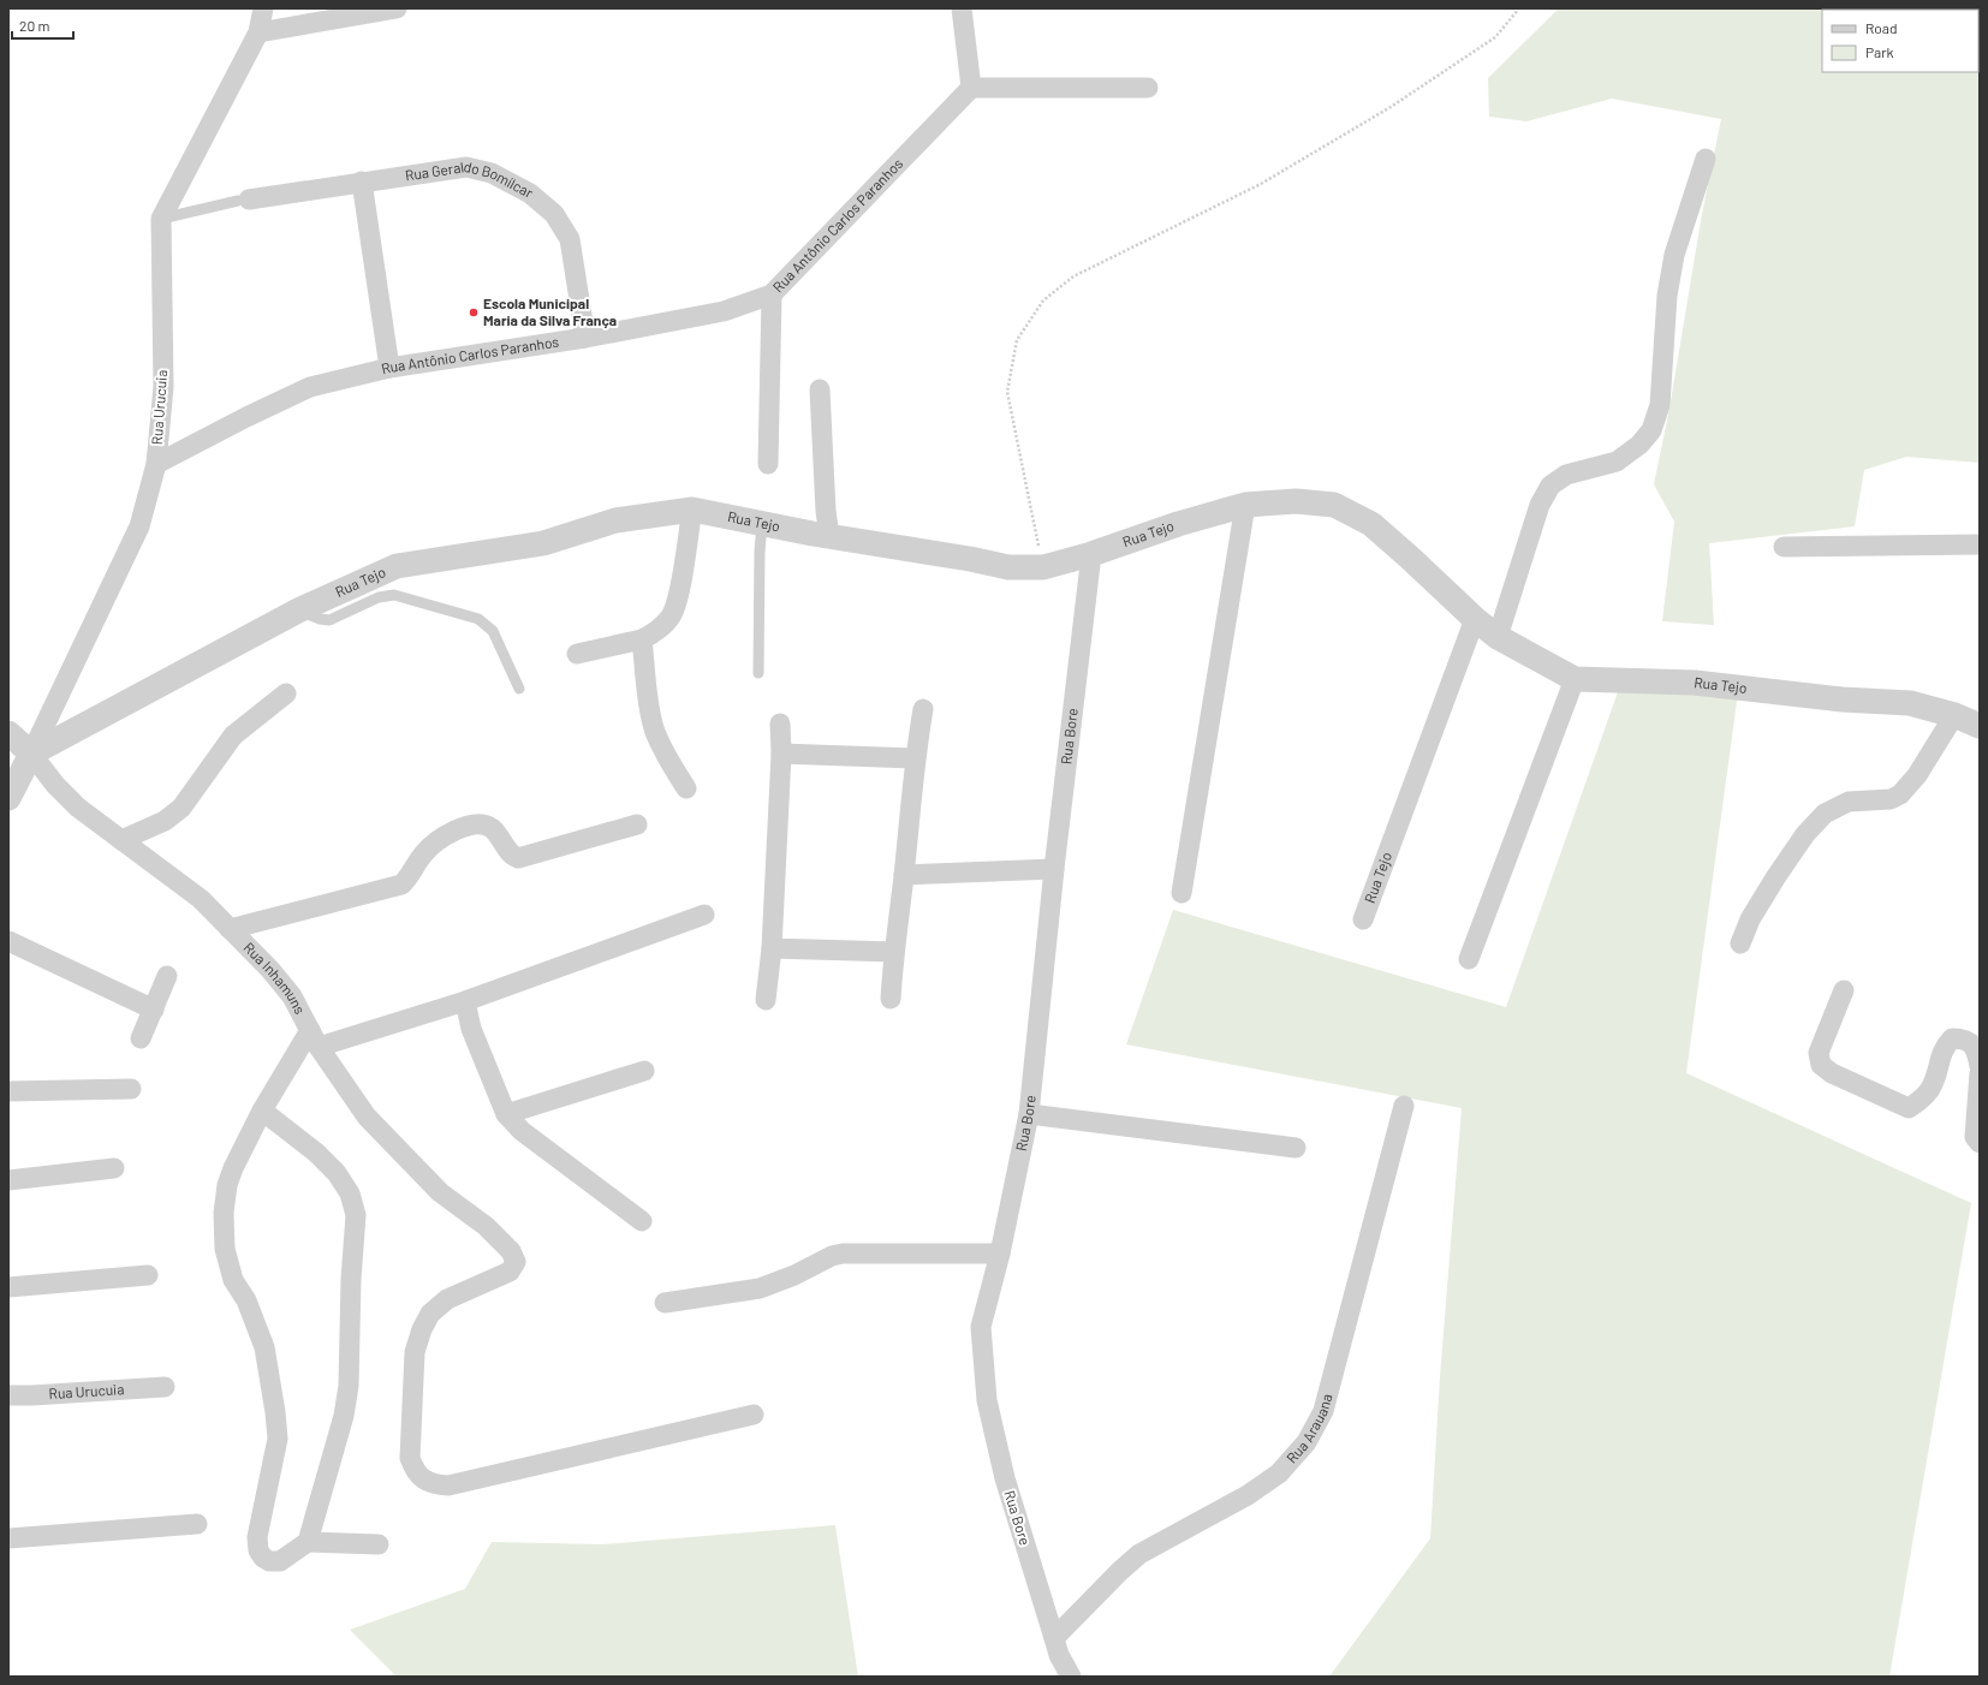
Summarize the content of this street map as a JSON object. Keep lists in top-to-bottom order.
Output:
{
  "streets": {
    "street": [
      "Rua Geraldo Bomílcar",
      "Rua Antônio Carlos Paranhos",
      "Rua Urucuia",
      "Rua Tejo",
      "Rua Bore",
      "Rua Inhamuns",
      "Rua Arauana"
    ]
  },
  "crossings": [
    ["Rua Geraldo Bomílcar", "Rua Antônio Carlos Paranhos"],
    ["Rua Antônio Carlos Paranhos", "Rua Urucuia"],
    ["Rua Urucuia", "Rua Tejo"],
    ["Rua Urucuia", "Rua Inhamuns"],
    ["Rua Tejo", "Rua Bore"],
    ["Rua Tejo", "Rua Inhamuns"],
    ["Rua Bore", "Rua Arauana"]
  ],
  "places": ["Escola Municipal Maria da Silva França"],
  "legend": ["Road", "Park"],
  "scale_bar": "20 m"
}
